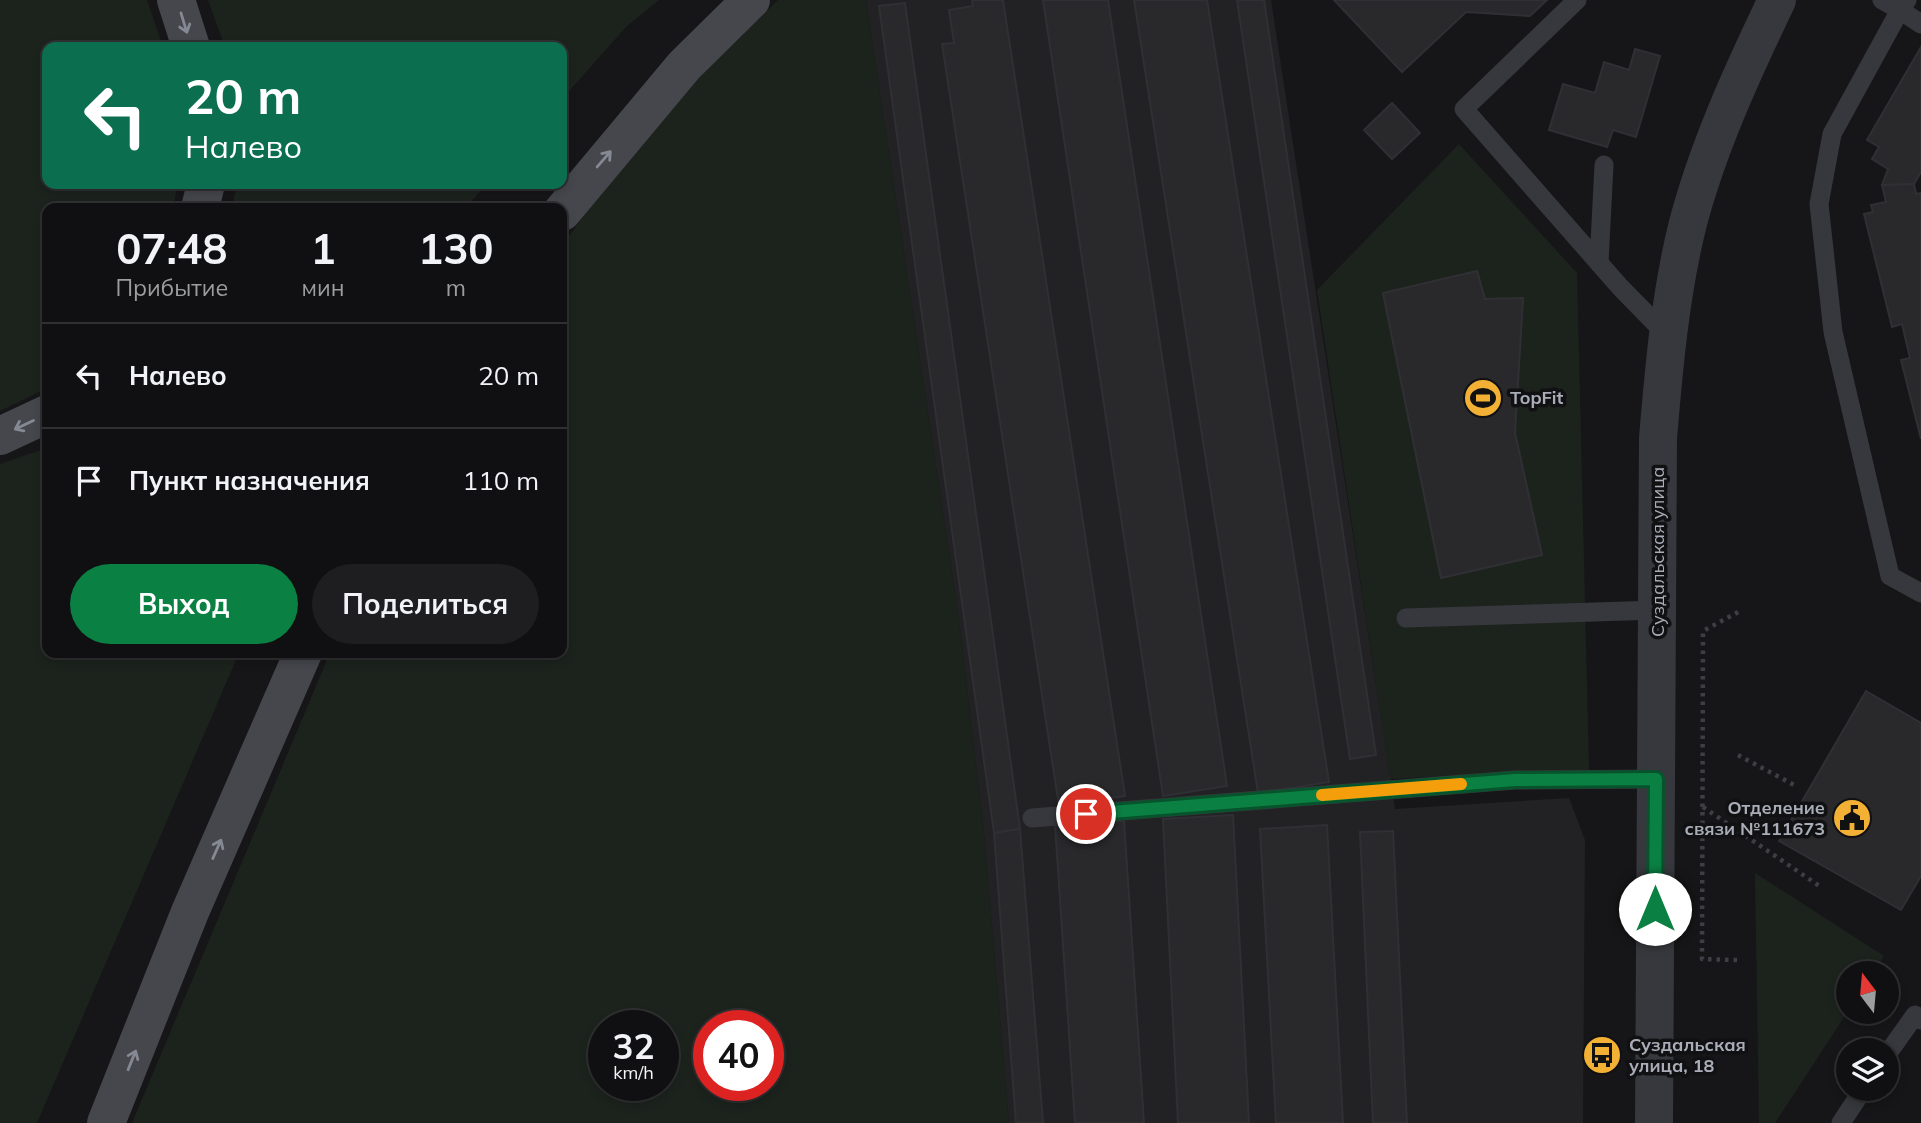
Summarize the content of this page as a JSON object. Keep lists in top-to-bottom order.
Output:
{
  "streets": {
    "street": ["Суздальская улица"]
  },
  "places": {
    "sports": ["TopFit"],
    "public building": ["Отделение связи №111673"],
    "bus stop": ["Суздальская улица, 18"]
  },
  "north": "top",
  "page": {
    "turn": ["20 m", "Налево"],
    "eta": [
      "07:48",
      "Прибытие",
      "1",
      "мин",
      "130",
      "m"
    ],
    "list": [
      {
        "name": "Налево",
        "value": "20 m"
      },
      {
        "name": "Пункт назначения",
        "value": "110 m"
      }
    ],
    "buttons": ["Выход", "Поделиться"],
    "speed": "32 km/h",
    "limit": "40"
  }
}
